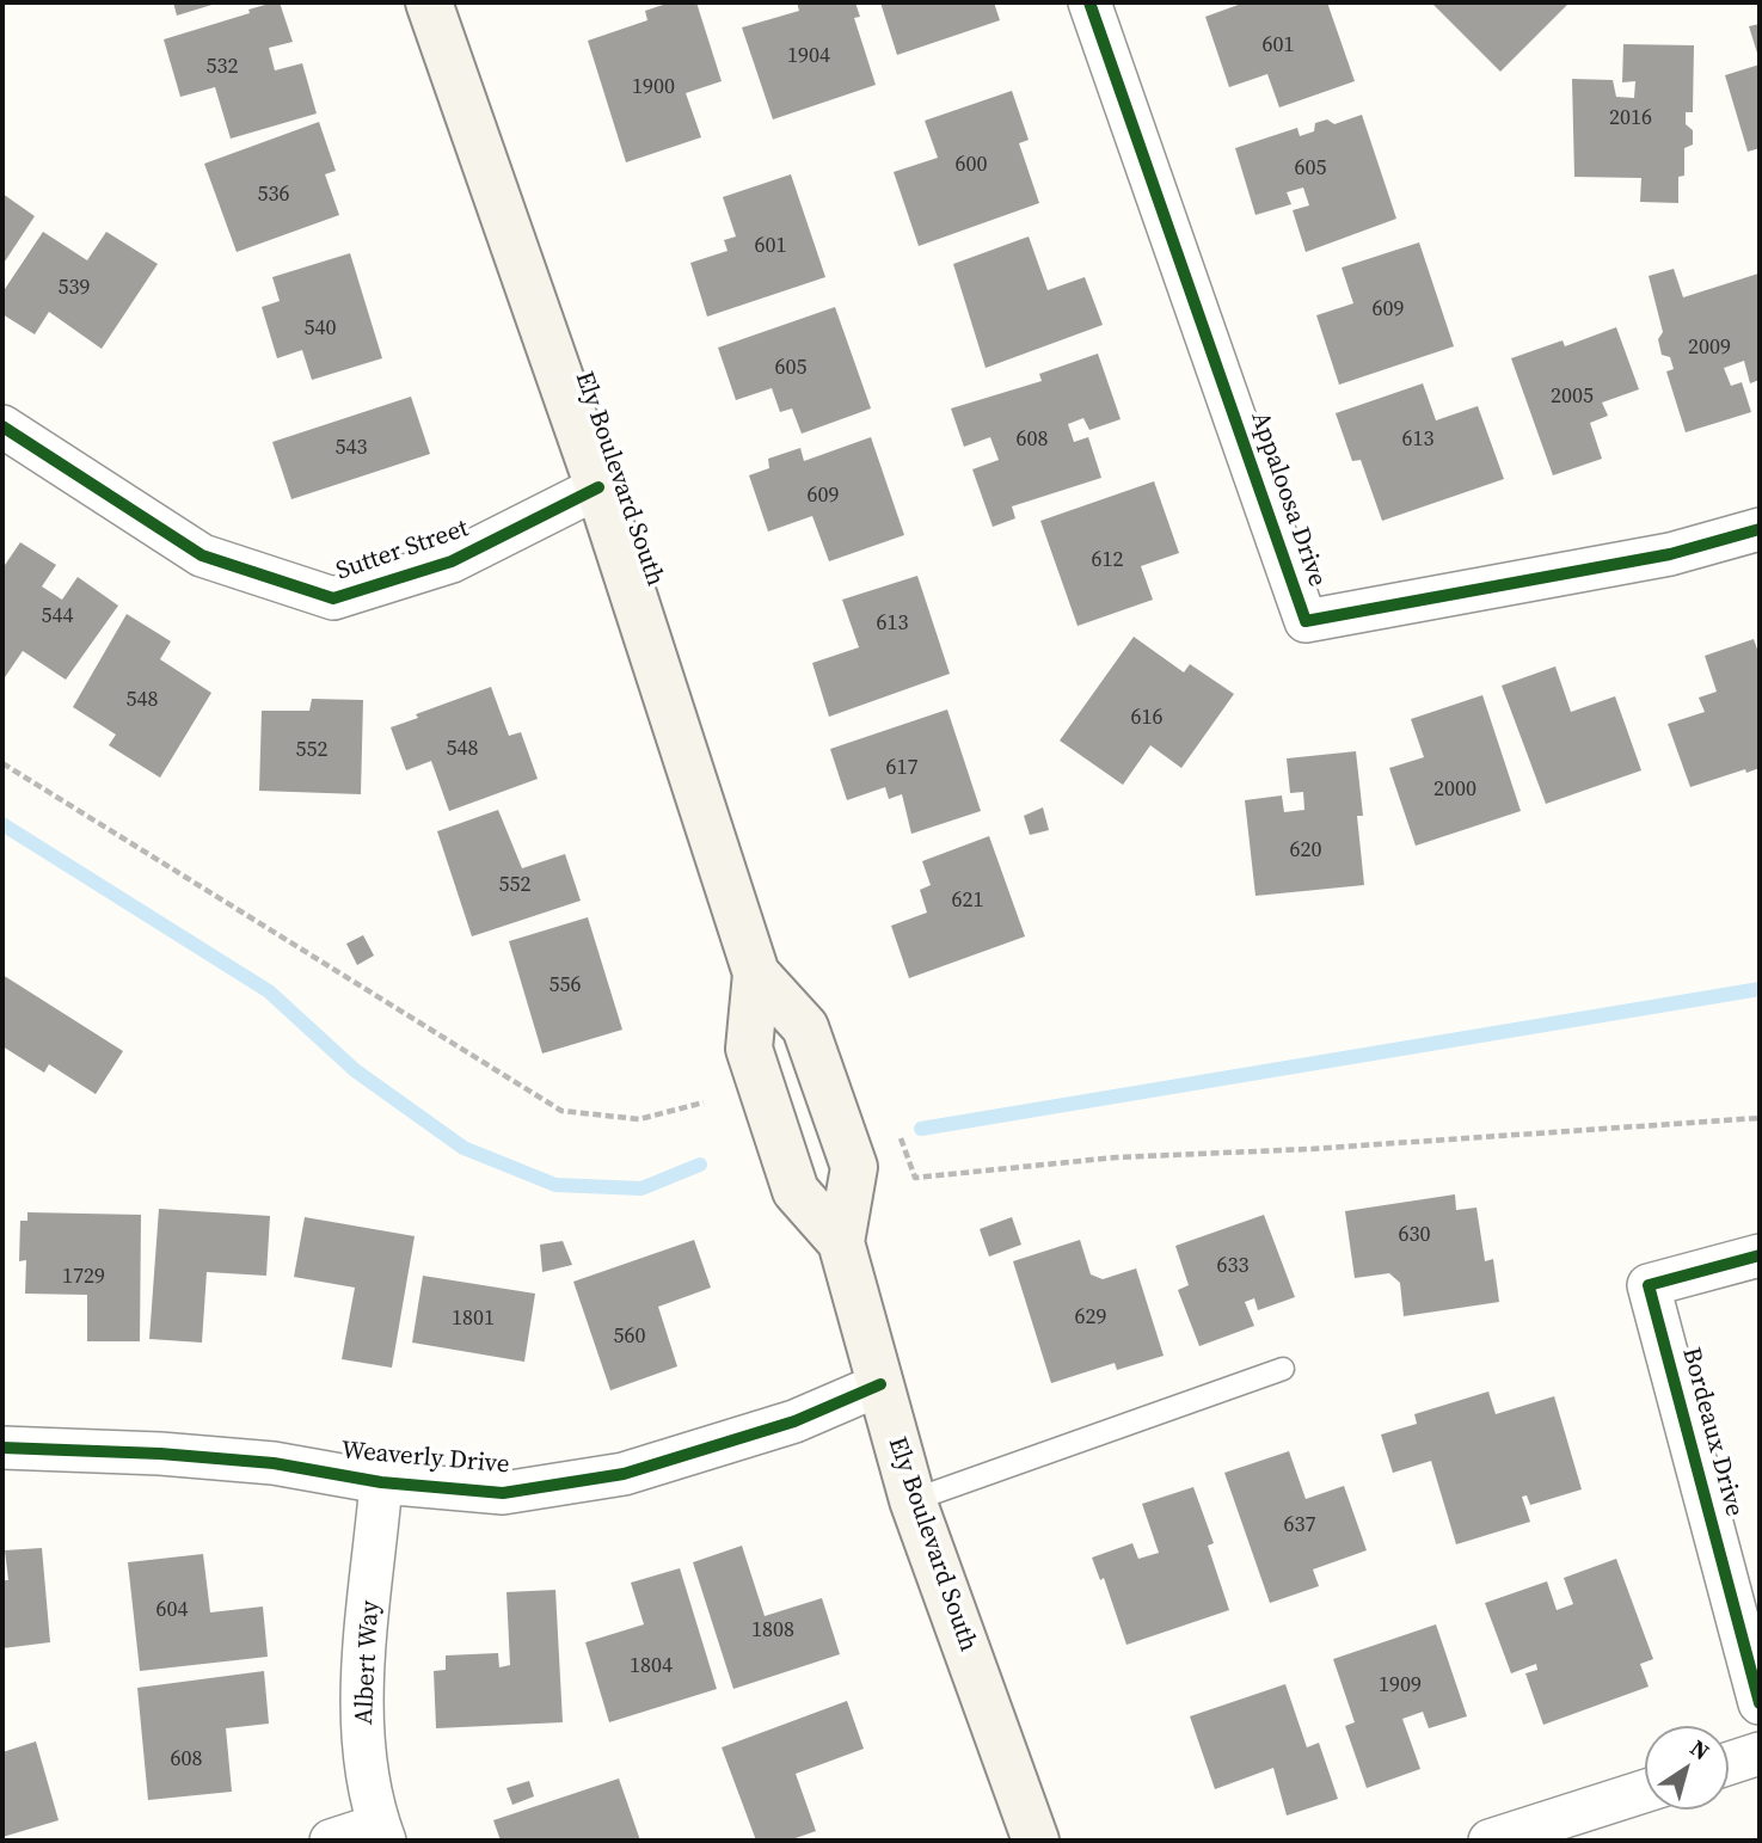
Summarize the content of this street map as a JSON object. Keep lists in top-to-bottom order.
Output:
{
  "streets": {
    "main road": ["Ely Boulevard South"],
    "street": [
      "Appaloosa Drive",
      "Sutter Street",
      "Bordeaux Drive",
      "Weaverly Drive",
      "Albert Way"
    ]
  },
  "crossings": [
    ["Ely Boulevard South", "Sutter Street"],
    ["Ely Boulevard South", "Weaverly Drive"],
    ["Weaverly Drive", "Albert Way"]
  ],
  "house_numbers": [
    "601",
    "1904",
    "532",
    "1900",
    "2016",
    "600",
    "605",
    "536",
    "601",
    "539",
    "609",
    "540",
    "2009",
    "605",
    "2005",
    "608",
    "613",
    "543",
    "609",
    "612",
    "544",
    "613",
    "548",
    "616",
    "548",
    "552",
    "617",
    "2000",
    "620",
    "552",
    "621",
    "556",
    "630",
    "633",
    "1729",
    "629",
    "1801",
    "560",
    "637",
    "604",
    "1808",
    "1804",
    "1909",
    "608"
  ],
  "north": "top right"
}
